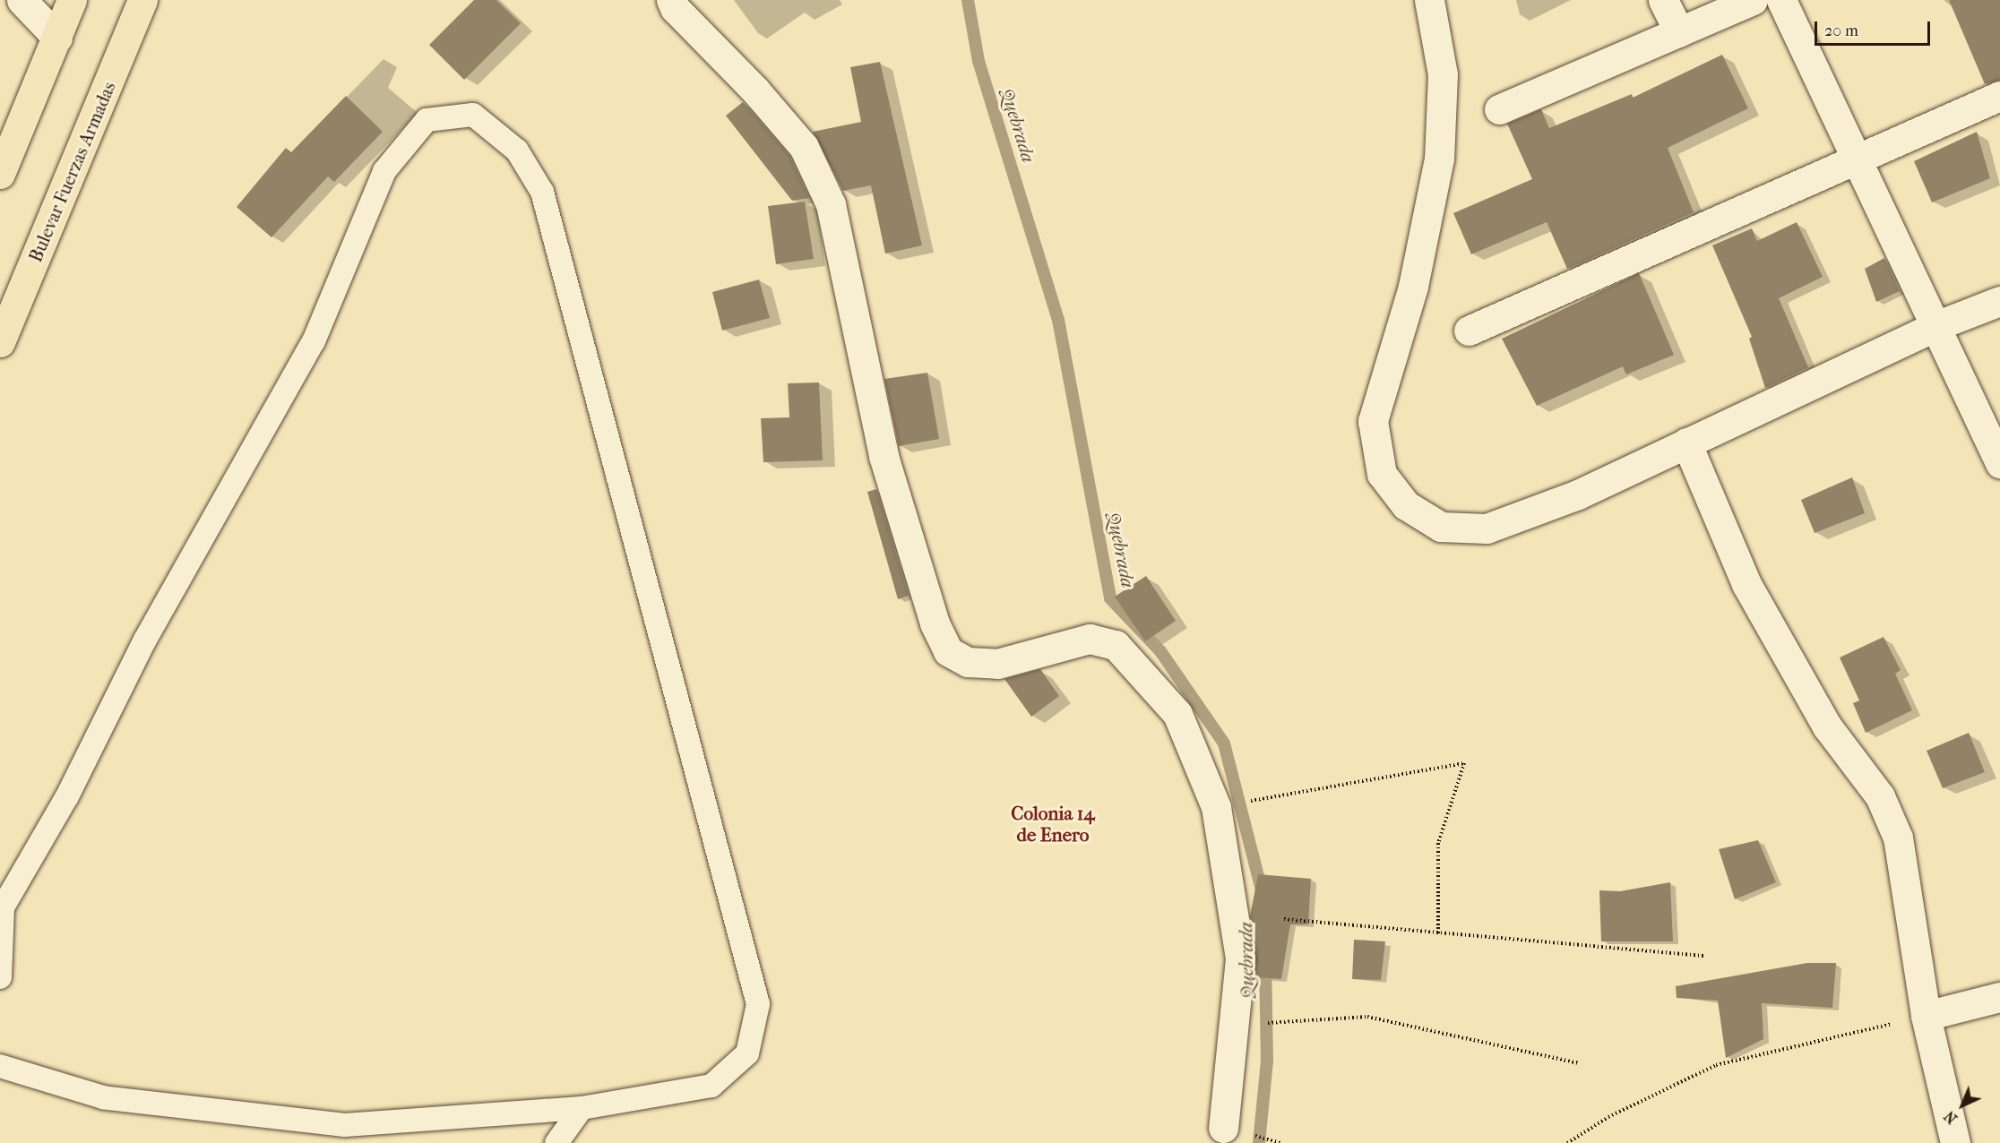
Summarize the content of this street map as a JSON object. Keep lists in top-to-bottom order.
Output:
{
  "streets": {
    "highway": ["Bulevar Fuerzas Armadas"]
  },
  "districts": ["Colonia 14 de Enero"],
  "water": ["Quebrada"],
  "scale_bar": "20 m",
  "north": "bottom left"
}
